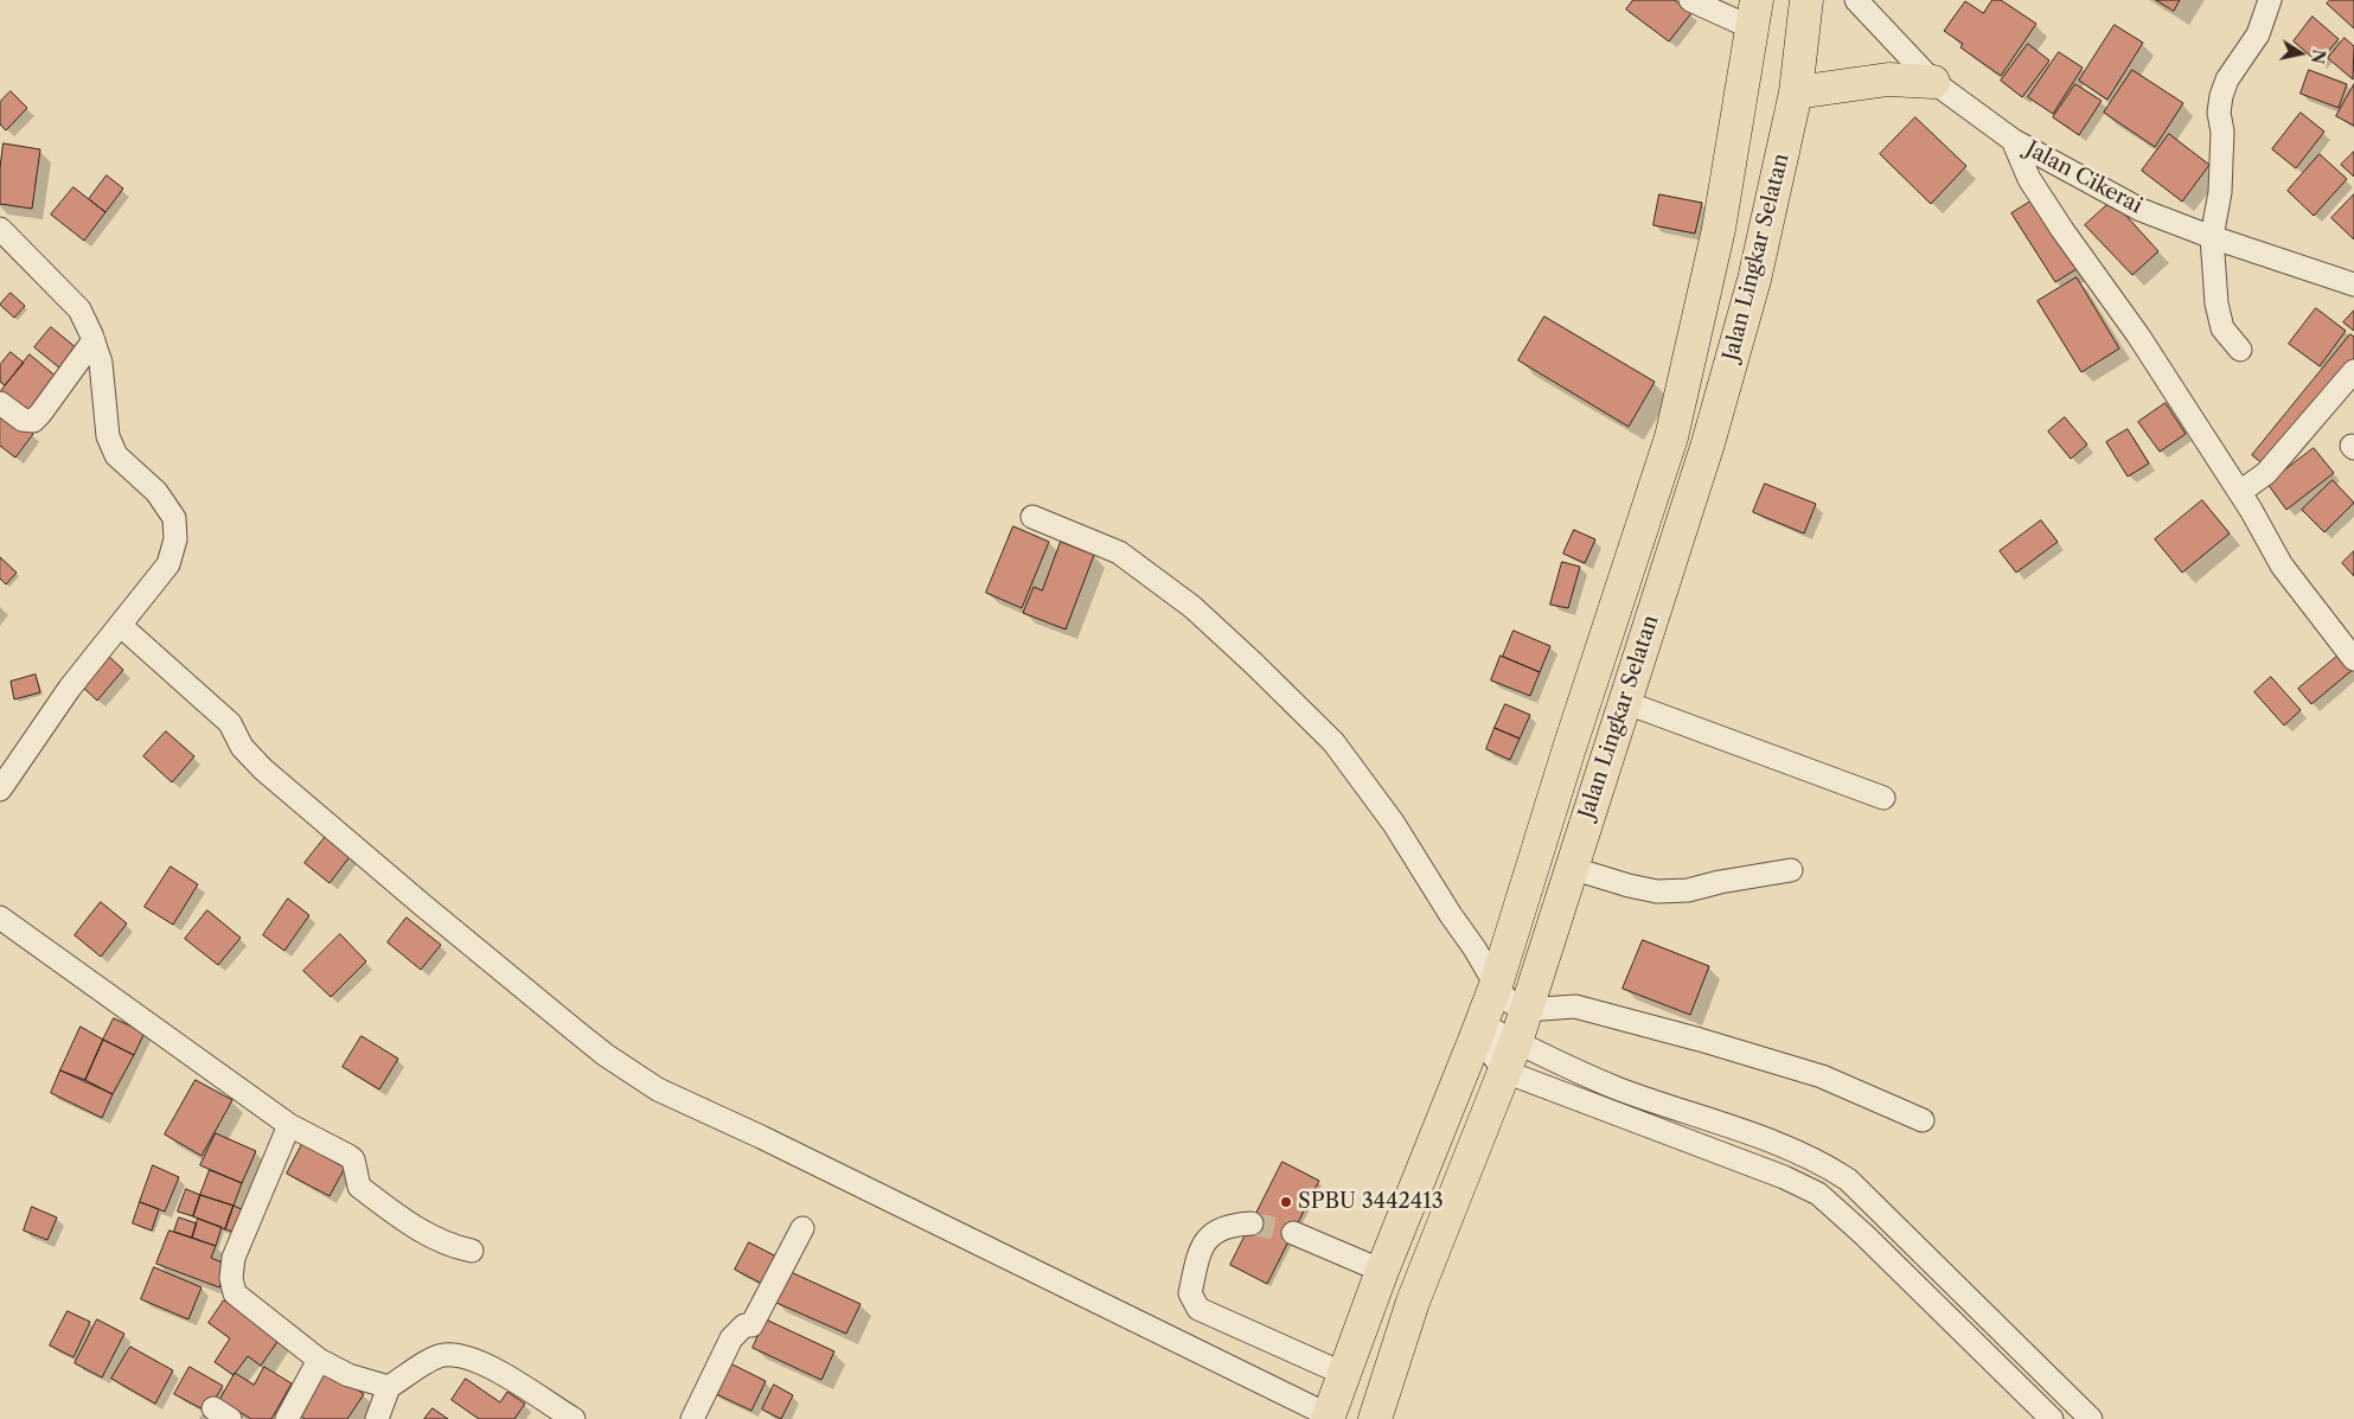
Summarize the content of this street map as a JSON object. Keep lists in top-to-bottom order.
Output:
{
  "streets": {
    "highway": ["Jalan Lingkar Selatan"],
    "street": ["Jalan Cikerai"]
  },
  "places": ["SPBU 3442413"],
  "north": "right"
}
